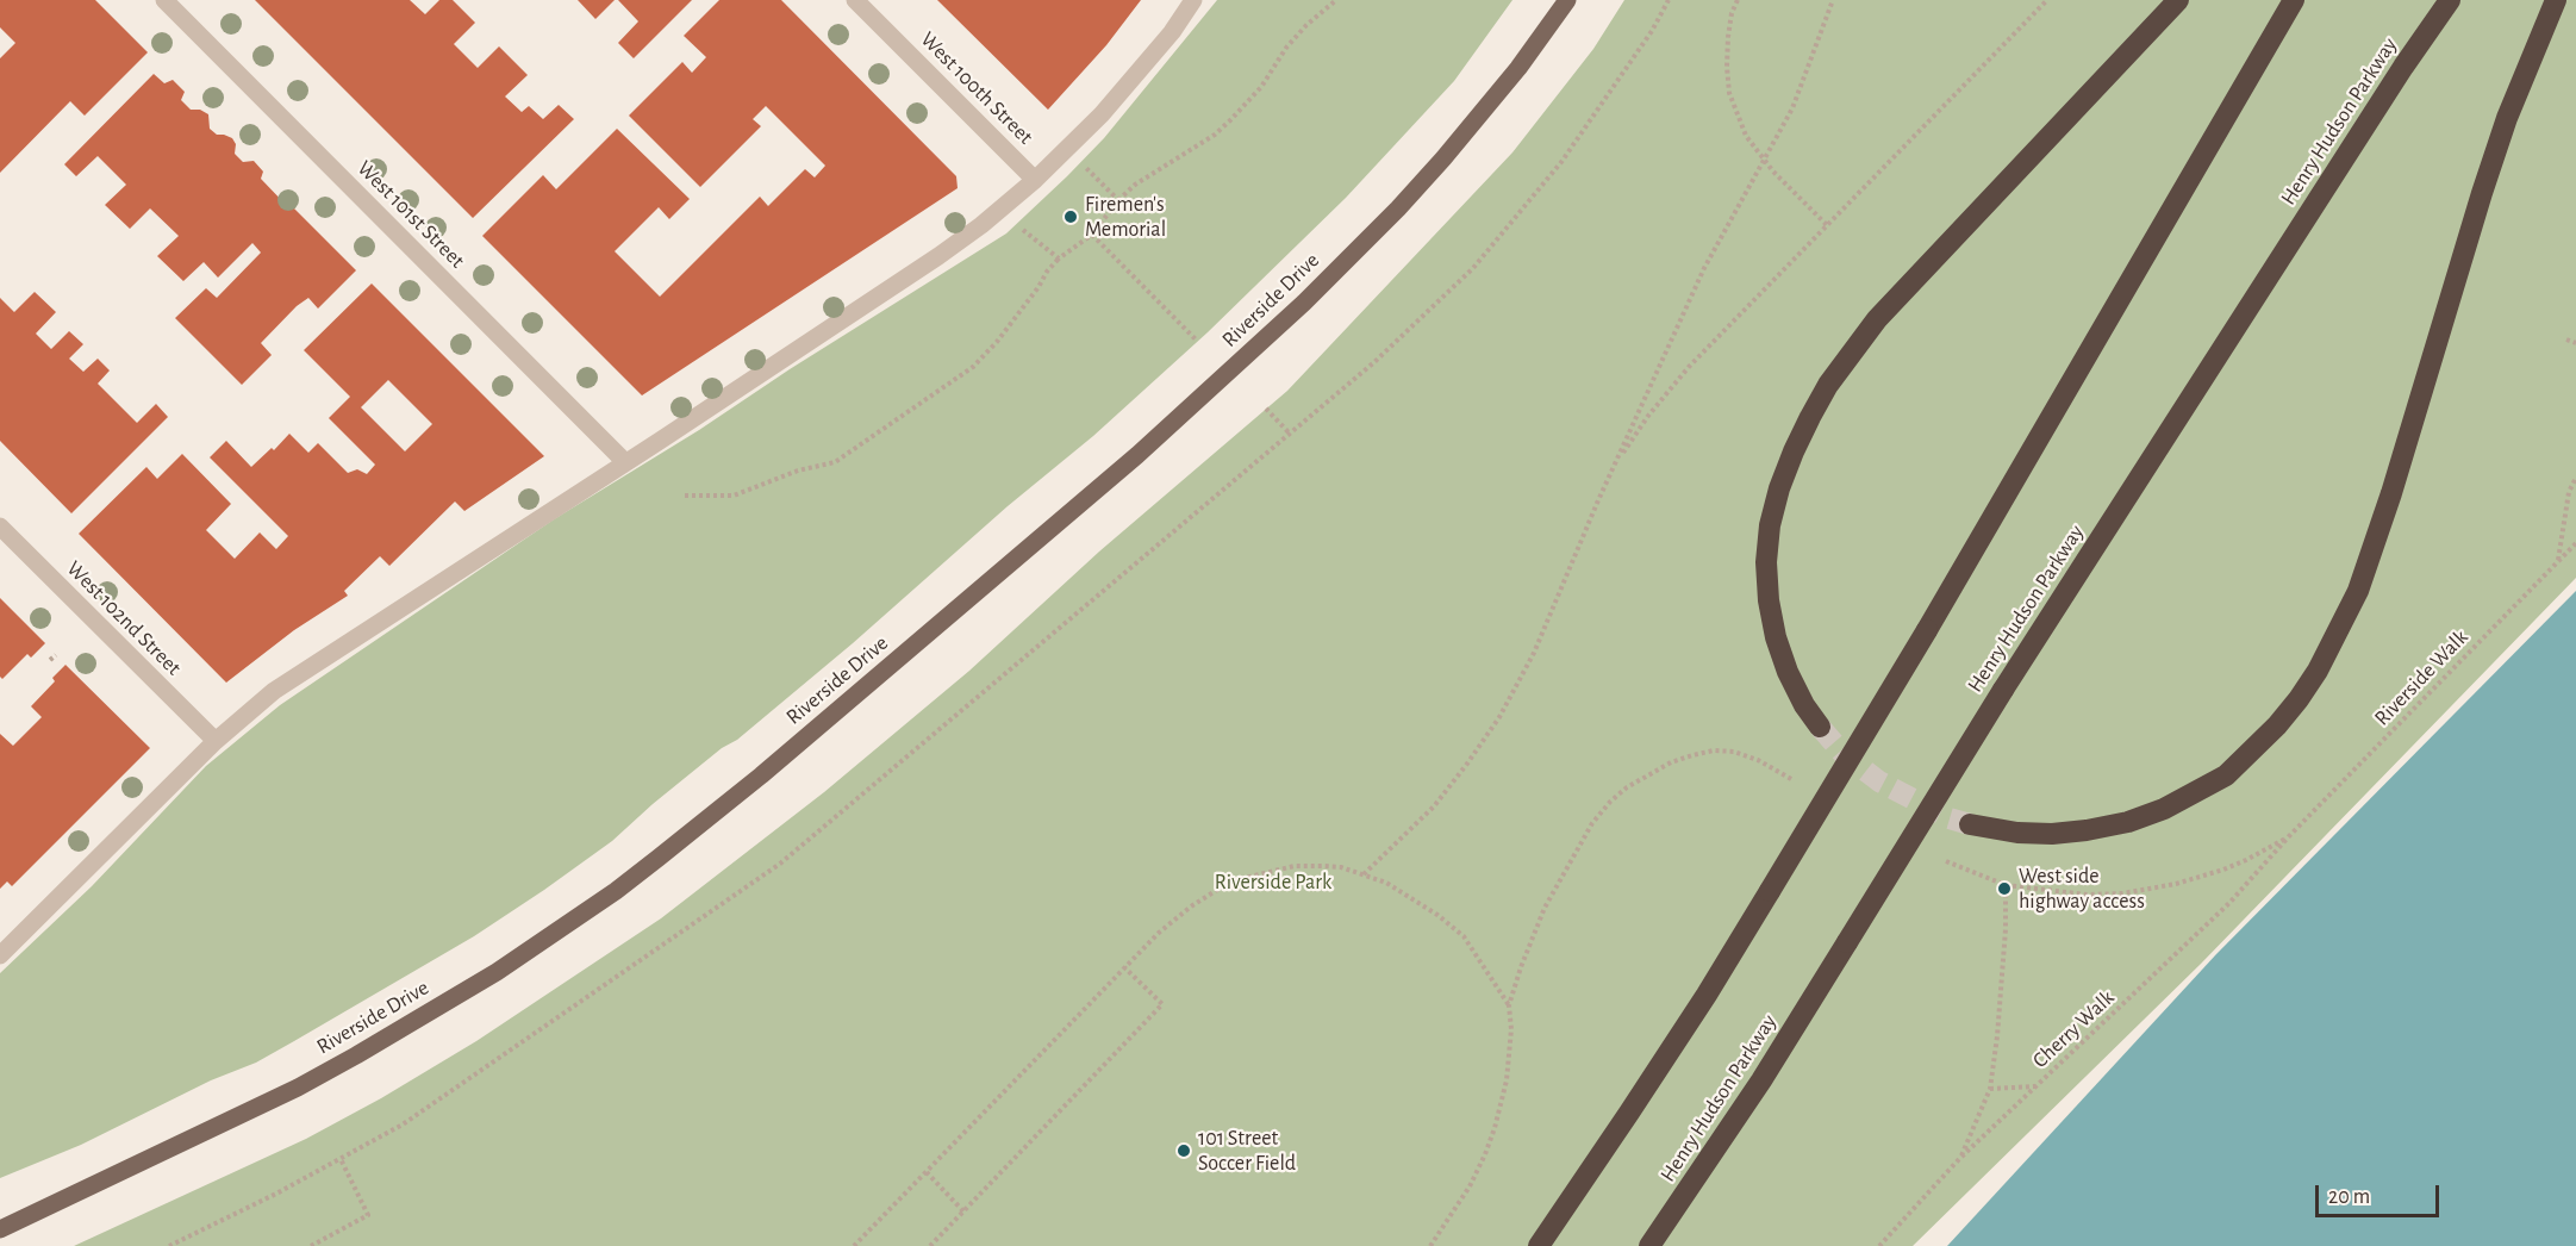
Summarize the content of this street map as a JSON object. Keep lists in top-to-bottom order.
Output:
{
  "streets": {
    "highway": ["Henry Hudson Parkway"],
    "main road": ["Riverside Drive"],
    "street": ["West 100th Street", "West 101st Street", "West 102nd Street"],
    "path": ["Riverside Walk", "Cherry Walk"]
  },
  "crossings": [
    ["Riverside Walk", "Cherry Walk"]
  ],
  "parks": ["Riverside Park"],
  "places": ["Firemen's Memorial", "West side highway access", "101 Street Soccer Field"],
  "scale_bar": "20 m"
}
